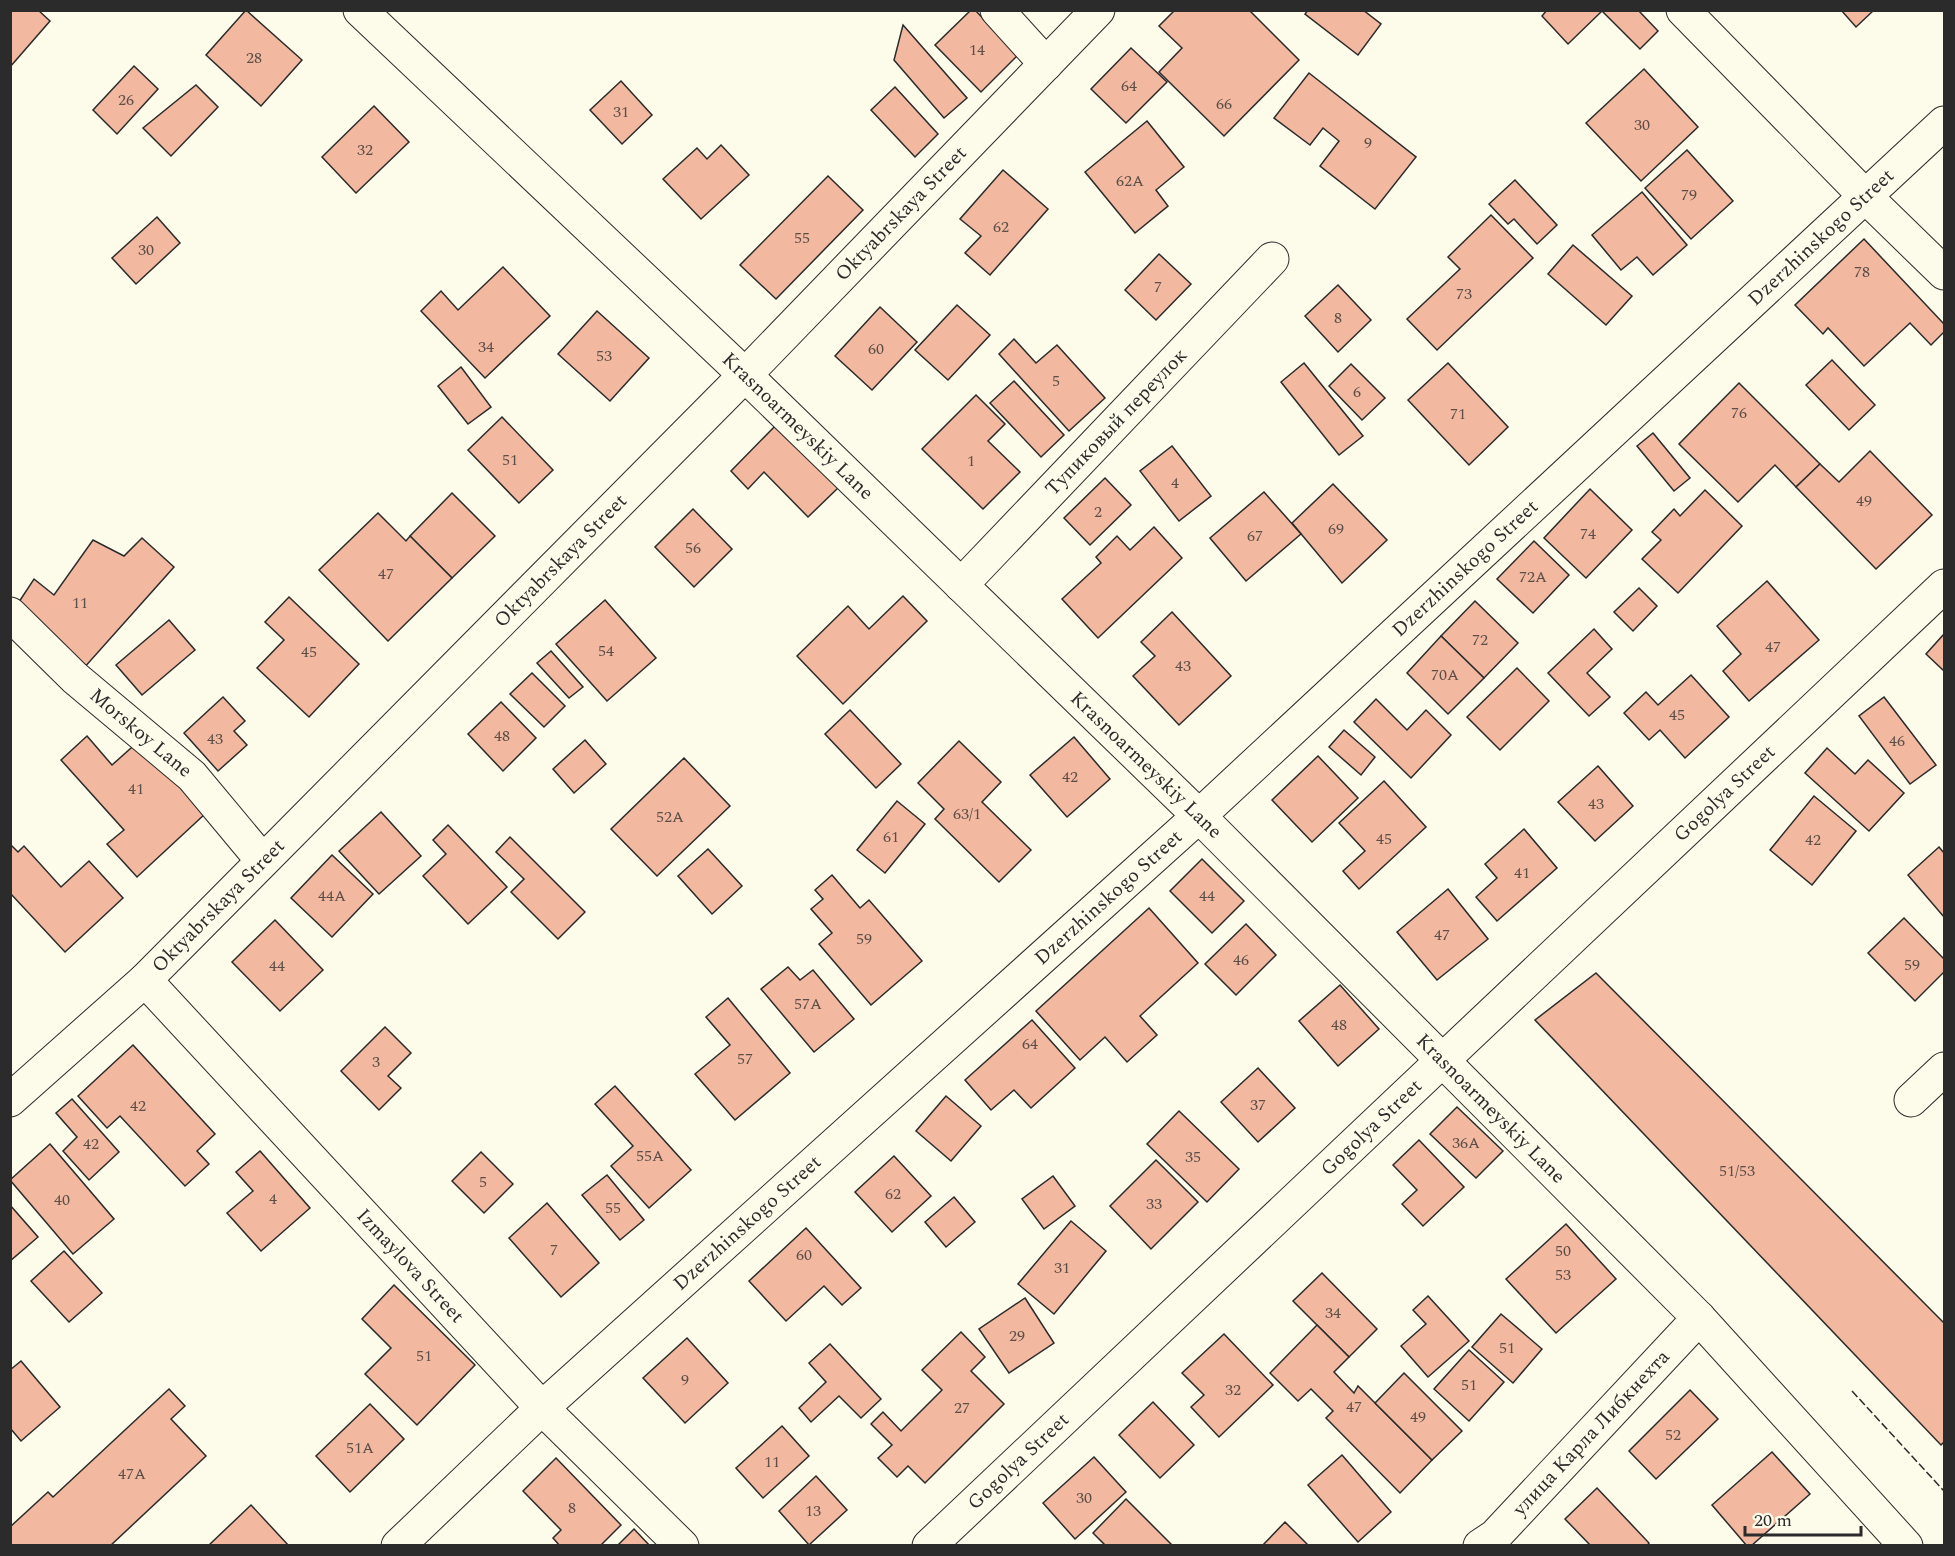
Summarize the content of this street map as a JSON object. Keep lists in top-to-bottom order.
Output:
{
  "streets": {
    "street": [
      "Oktyabrskaya Street",
      "Dzerzhinskogo Street",
      "Тупиковый переулок",
      "Krasnoarmeyskiy Lane",
      "Morskoy Lane",
      "Gogolya Street",
      "Izmaylova Street",
      "улица Карла Либкнехта"
    ]
  },
  "crossings": [
    ["Oktyabrskaya Street", "Krasnoarmeyskiy Lane"],
    ["Oktyabrskaya Street", "Morskoy Lane"],
    ["Oktyabrskaya Street", "Izmaylova Street"],
    ["Dzerzhinskogo Street", "Krasnoarmeyskiy Lane"],
    ["Dzerzhinskogo Street", "Izmaylova Street"],
    ["Тупиковый переулок", "Krasnoarmeyskiy Lane"],
    ["Krasnoarmeyskiy Lane", "Gogolya Street"],
    ["Krasnoarmeyskiy Lane", "улица Карла Либкнехта"]
  ],
  "house_numbers": [
    "14",
    "28",
    "64",
    "26",
    "66",
    "31",
    "30",
    "9",
    "32",
    "62А",
    "79",
    "62",
    "55",
    "30",
    "78",
    "7",
    "73",
    "8",
    "34",
    "60",
    "53",
    "5",
    "6",
    "76",
    "71",
    "51",
    "1",
    "4",
    "49",
    "2",
    "69",
    "74",
    "67",
    "56",
    "47",
    "72А",
    "11",
    "72",
    "47",
    "54",
    "45",
    "43",
    "70А",
    "45",
    "48",
    "43",
    "46",
    "42",
    "41",
    "43",
    "63/1",
    "52А",
    "61",
    "45",
    "42",
    "41",
    "44А",
    "44",
    "47",
    "59",
    "46",
    "59",
    "44",
    "57А",
    "48",
    "64",
    "57",
    "3",
    "37",
    "42",
    "36А",
    "42",
    "55А",
    "35",
    "51/53",
    "5",
    "62",
    "4",
    "40",
    "33",
    "55",
    "7",
    "50",
    "60",
    "31",
    "53",
    "34",
    "29",
    "51",
    "51",
    "9",
    "51",
    "32",
    "47",
    "27",
    "49",
    "52",
    "51А",
    "11",
    "47А",
    "30",
    "8",
    "13"
  ],
  "scale_bar": "20 m"
}
